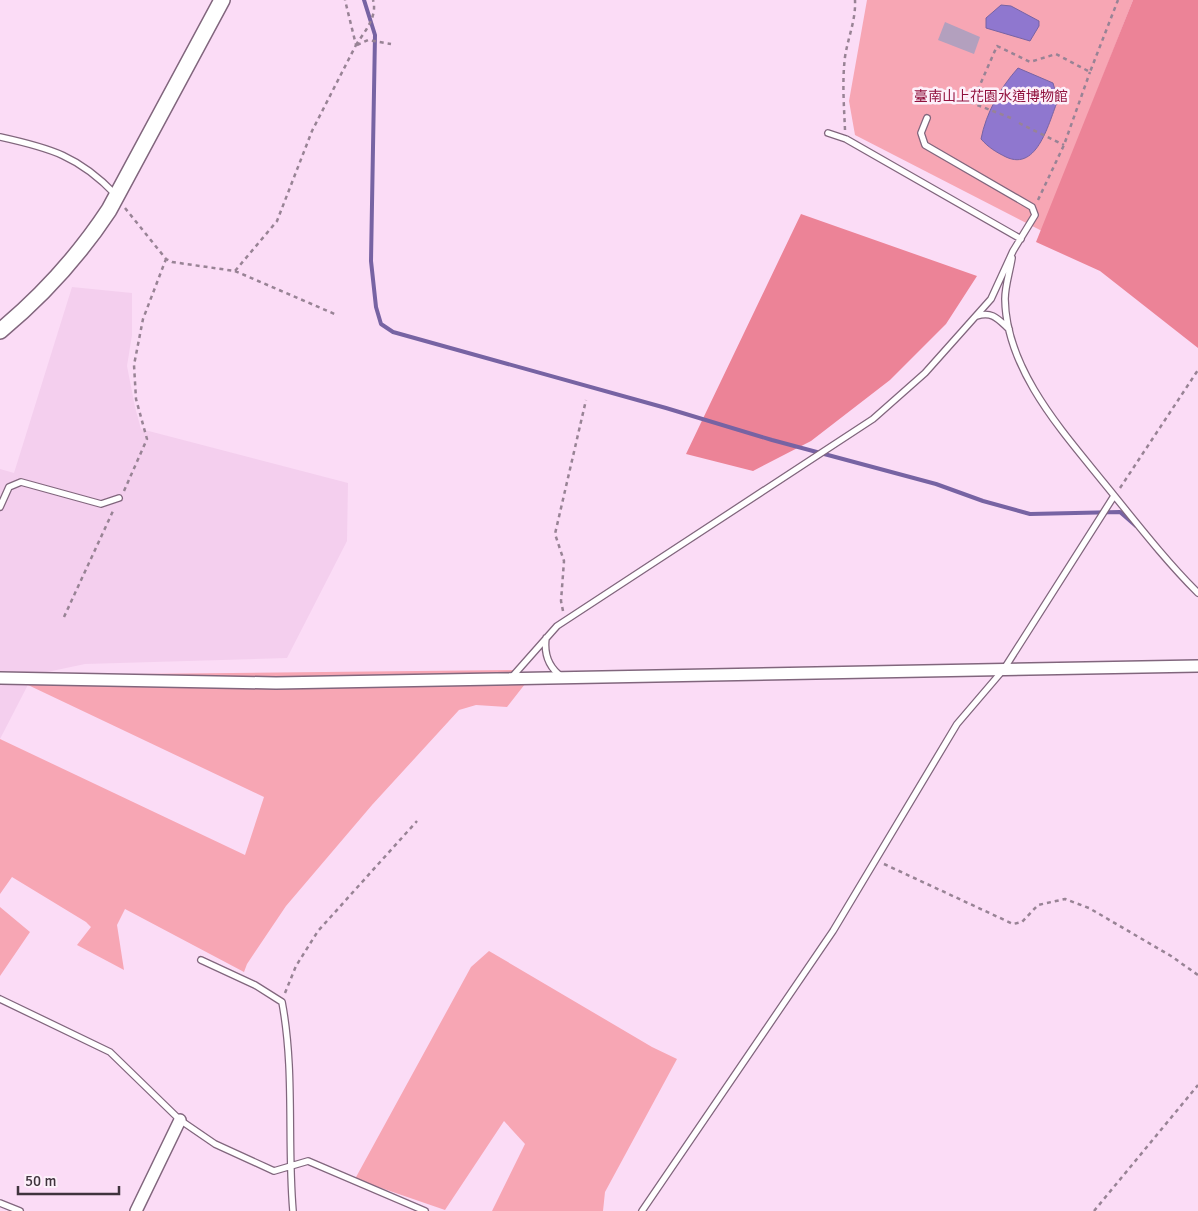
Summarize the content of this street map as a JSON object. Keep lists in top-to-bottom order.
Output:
{
  "parks": ["臺南山上花園水道博物館"],
  "scale_bar": "50 m"
}
